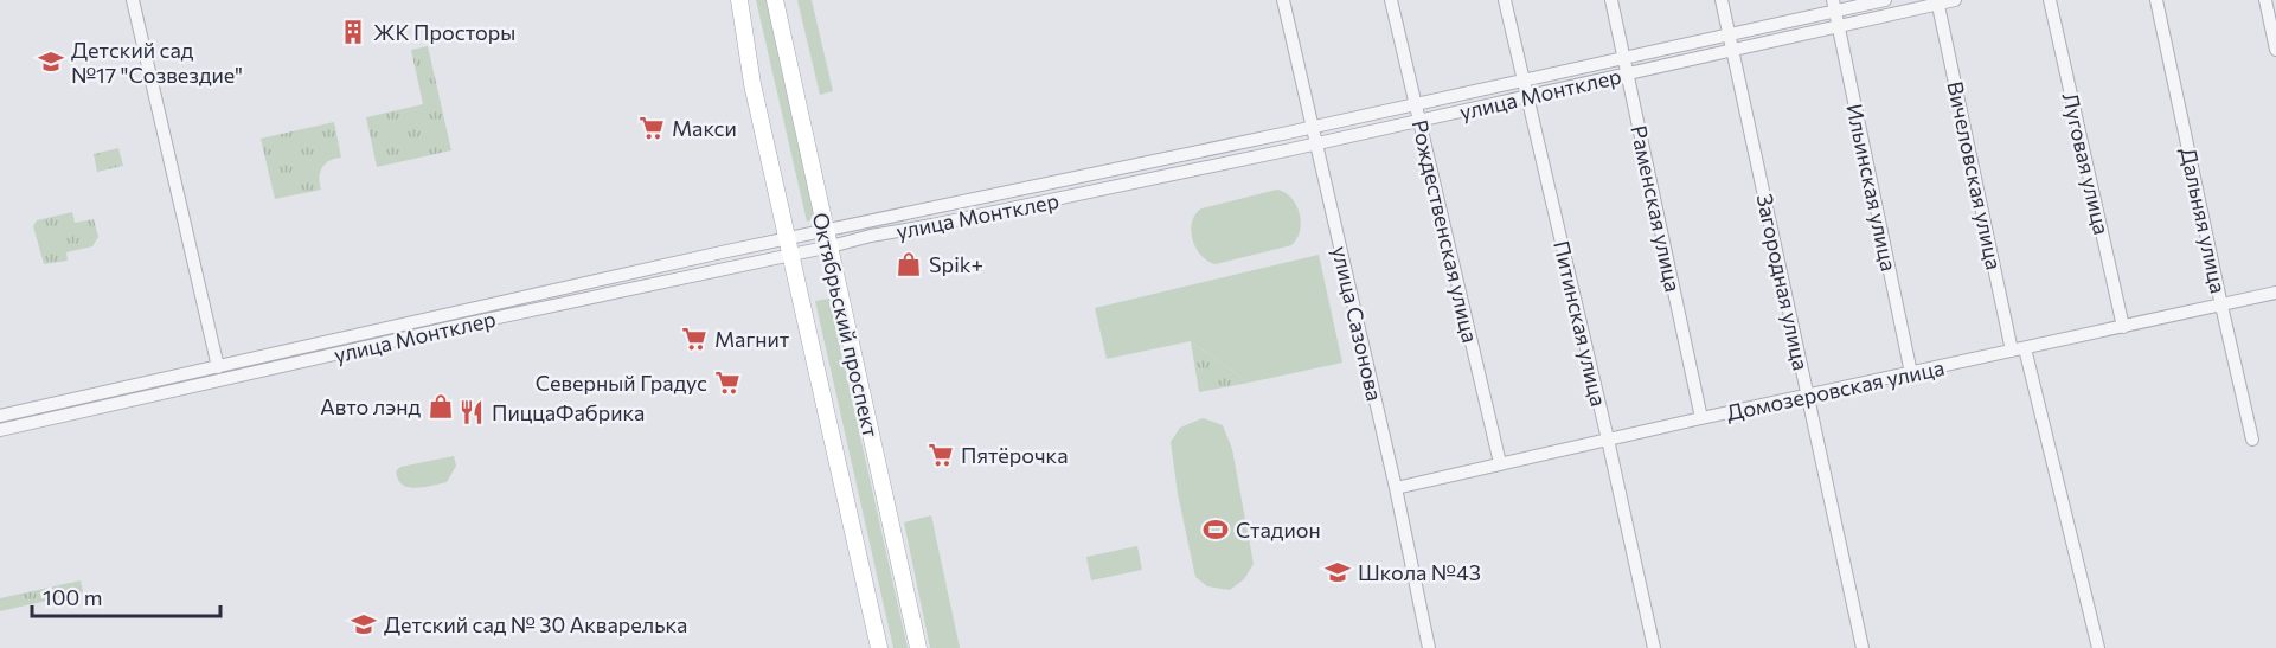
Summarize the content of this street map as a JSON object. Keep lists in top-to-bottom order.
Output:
{
  "streets": {
    "main road": ["Октябрьский проспект"],
    "street": [
      "улица Монтклер",
      "Луговая улица",
      "Вичеловская улица",
      "Ильинская улица",
      "Раменская улица",
      "Дальняя улица",
      "Рождественская улица",
      "Загородная улица",
      "улица Сазонова",
      "Питинская улица",
      "Домозеровская улица"
    ]
  },
  "crossings": [
    ["улица Монтклер", "Вичеловская улица"],
    ["улица Монтклер", "Ильинская улица"],
    ["улица Монтклер", "Раменская улица"],
    ["улица Монтклер", "Рождественская улица"],
    ["улица Монтклер", "Загородная улица"],
    ["улица Монтклер", "улица Сазонова"],
    ["улица Монтклер", "Питинская улица"],
    ["улица Монтклер", "Октябрьский проспект"],
    ["Луговая улица", "Домозеровская улица"],
    ["Вичеловская улица", "Домозеровская улица"],
    ["Ильинская улица", "Домозеровская улица"],
    ["Раменская улица", "Домозеровская улица"],
    ["Дальняя улица", "Домозеровская улица"],
    ["Рождественская улица", "Домозеровская улица"],
    ["Загородная улица", "Домозеровская улица"],
    ["улица Сазонова", "Домозеровская улица"],
    ["Питинская улица", "Домозеровская улица"]
  ],
  "places": {
    "building": ["ЖК Просторы"],
    "school or university": ["Детский сад №17 \"Созвездие\"", "Школа №43", "Детский сад № 30 Акварелька"],
    "supermarket": [
      "Макси",
      "Магнит",
      "Северный Градус",
      "Пятёрочка"
    ],
    "shop": ["Spik+", "Авто лэнд"],
    "restaurant": ["ПиццаФабрика"],
    "sports": ["Стадион"]
  },
  "scale_bar": "100 m"
}
